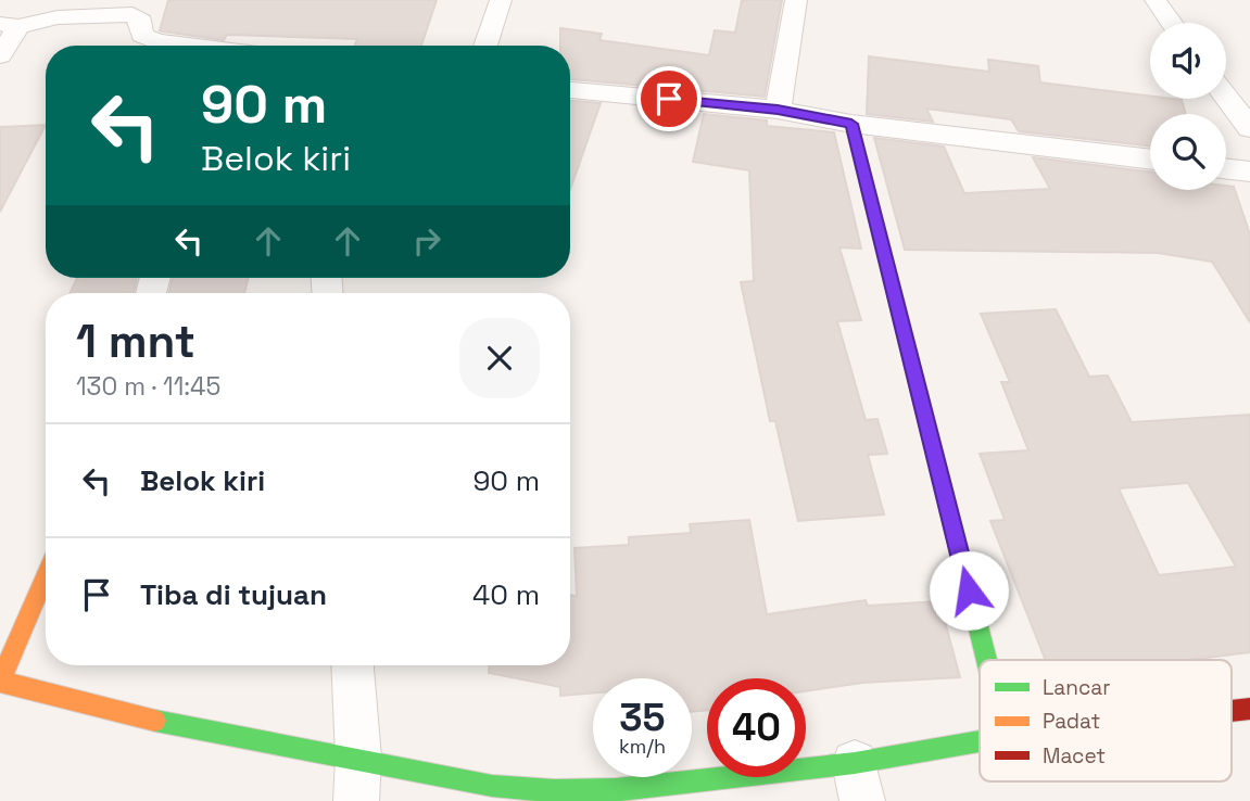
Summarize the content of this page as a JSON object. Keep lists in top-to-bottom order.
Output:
{
  "legend": ["Lancar", "Padat", "Macet"],
  "page": {
    "turn": ["90 m", "Belok kiri"],
    "heading": ["1 mnt", "130 m · 11:45"],
    "list": [
      {
        "name": "Belok kiri",
        "value": "90 m"
      },
      {
        "name": "Tiba di tujuan",
        "value": "40 m"
      }
    ],
    "speed": "35 km/h",
    "limit": "40"
  }
}
